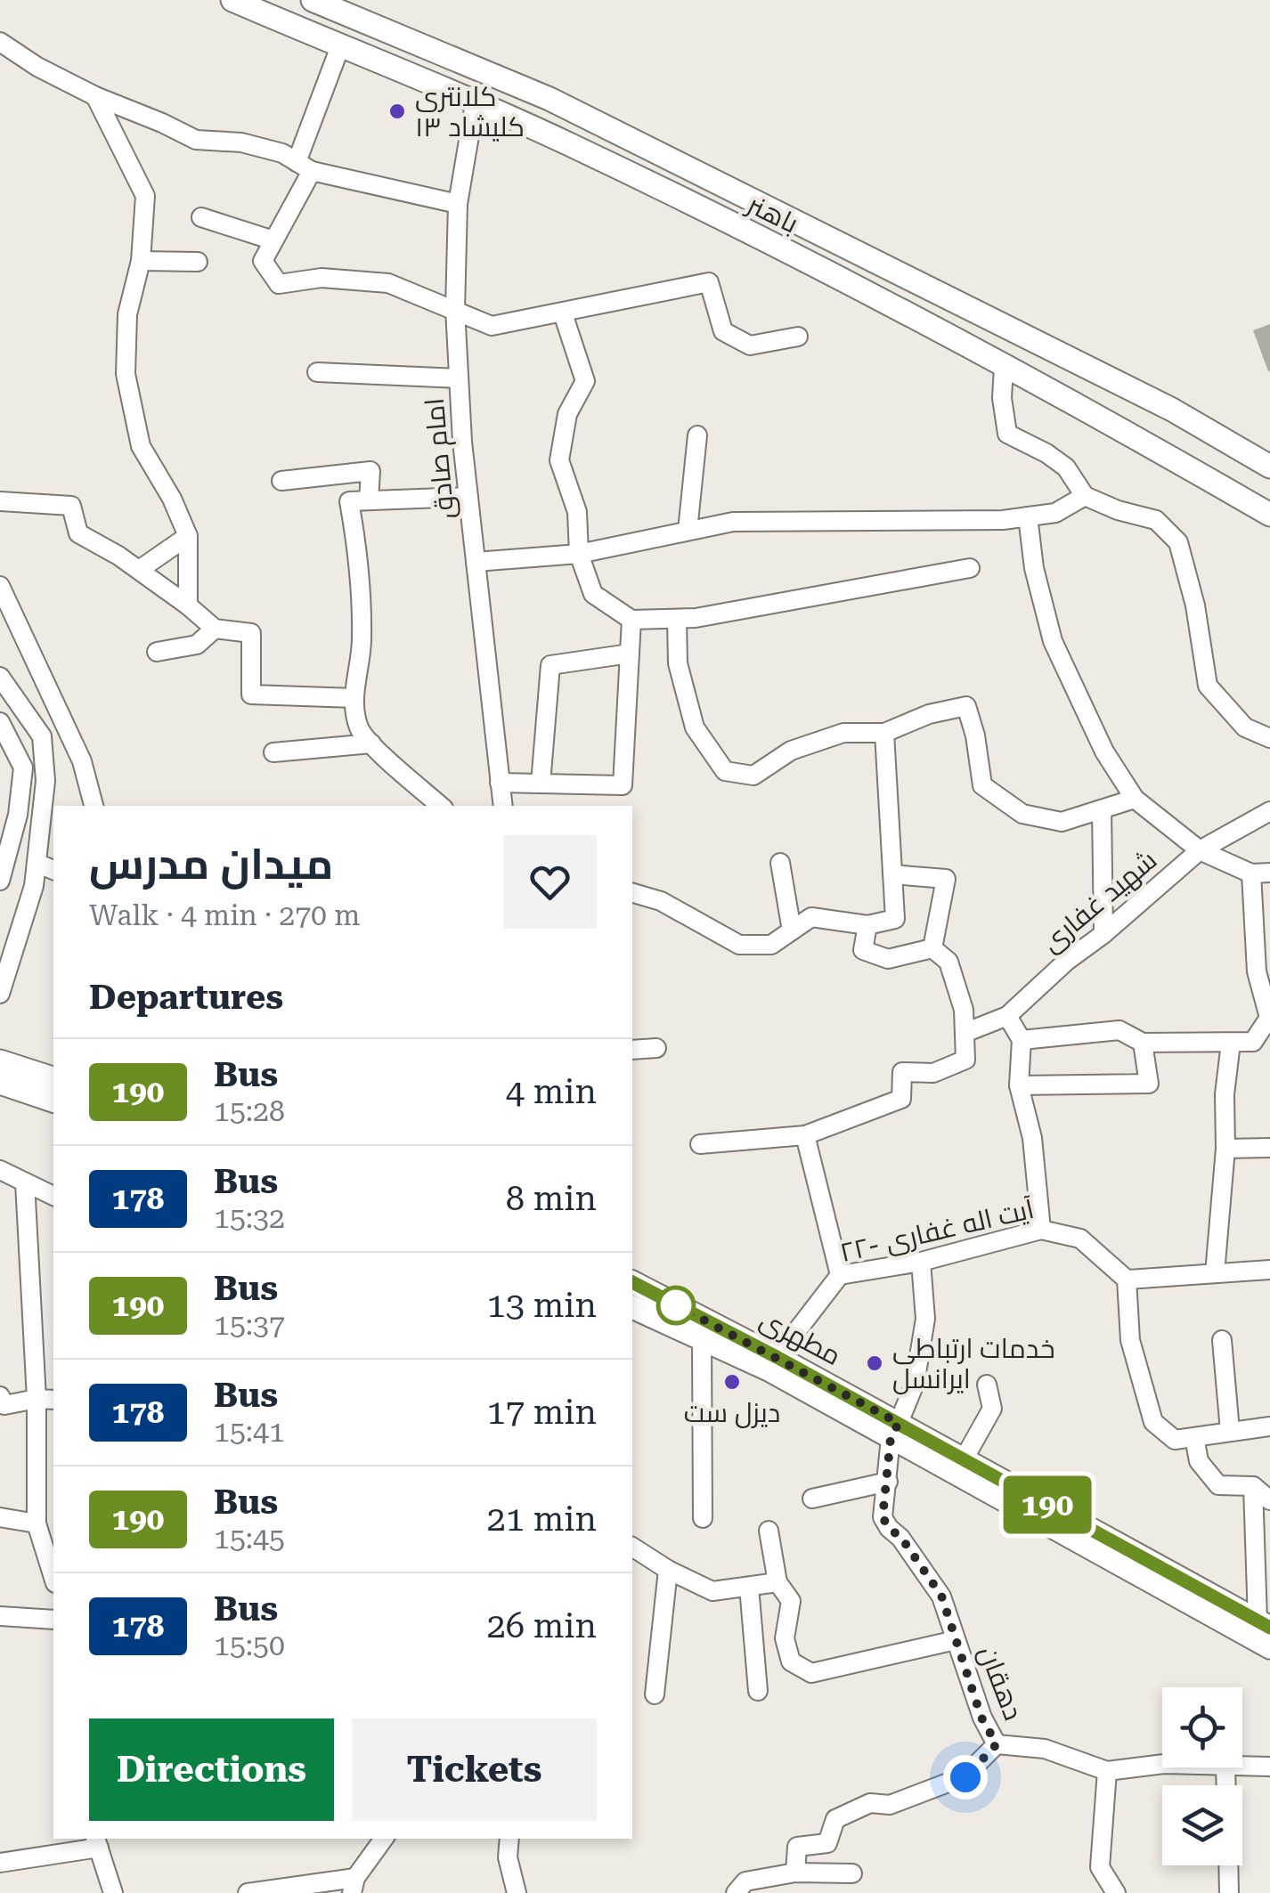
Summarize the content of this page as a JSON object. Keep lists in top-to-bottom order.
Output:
{
  "streets": {
    "main road": ["باهنر", "مطهری"],
    "street": [
      "امام صادق",
      "شهید غفاری",
      "۲۲- آیت اله غفاری",
      "دهقان"
    ]
  },
  "crossings": [
    ["باهنر", "امام صادق"],
    ["۲۲- آیت اله غفاری", "مطهری"],
    ["۲۲- آیت اله غفاری", "دهقان"],
    ["مطهری", "دهقان"]
  ],
  "places": ["کلانتری ۱۳ کلیشاد", "خدمات ارتباطی ایرانسل", "دیزل ست"],
  "lines": ["bus line 190"],
  "page": {
    "on_map": "190",
    "heading": [
      ["میدان مدرس", "Walk · 4 min · 270 m"],
      "Departures"
    ],
    "list": [
      {
        "mark": "190",
        "name": "Bus",
        "note": "15:28",
        "value": "4 min"
      },
      {
        "mark": "178",
        "name": "Bus",
        "note": "15:32",
        "value": "8 min"
      },
      {
        "mark": "190",
        "name": "Bus",
        "note": "15:37",
        "value": "13 min"
      },
      {
        "mark": "178",
        "name": "Bus",
        "note": "15:41",
        "value": "17 min"
      },
      {
        "mark": "190",
        "name": "Bus",
        "note": "15:45",
        "value": "21 min"
      },
      {
        "mark": "178",
        "name": "Bus",
        "note": "15:50",
        "value": "26 min"
      }
    ],
    "buttons": ["Directions", "Tickets"]
  }
}
